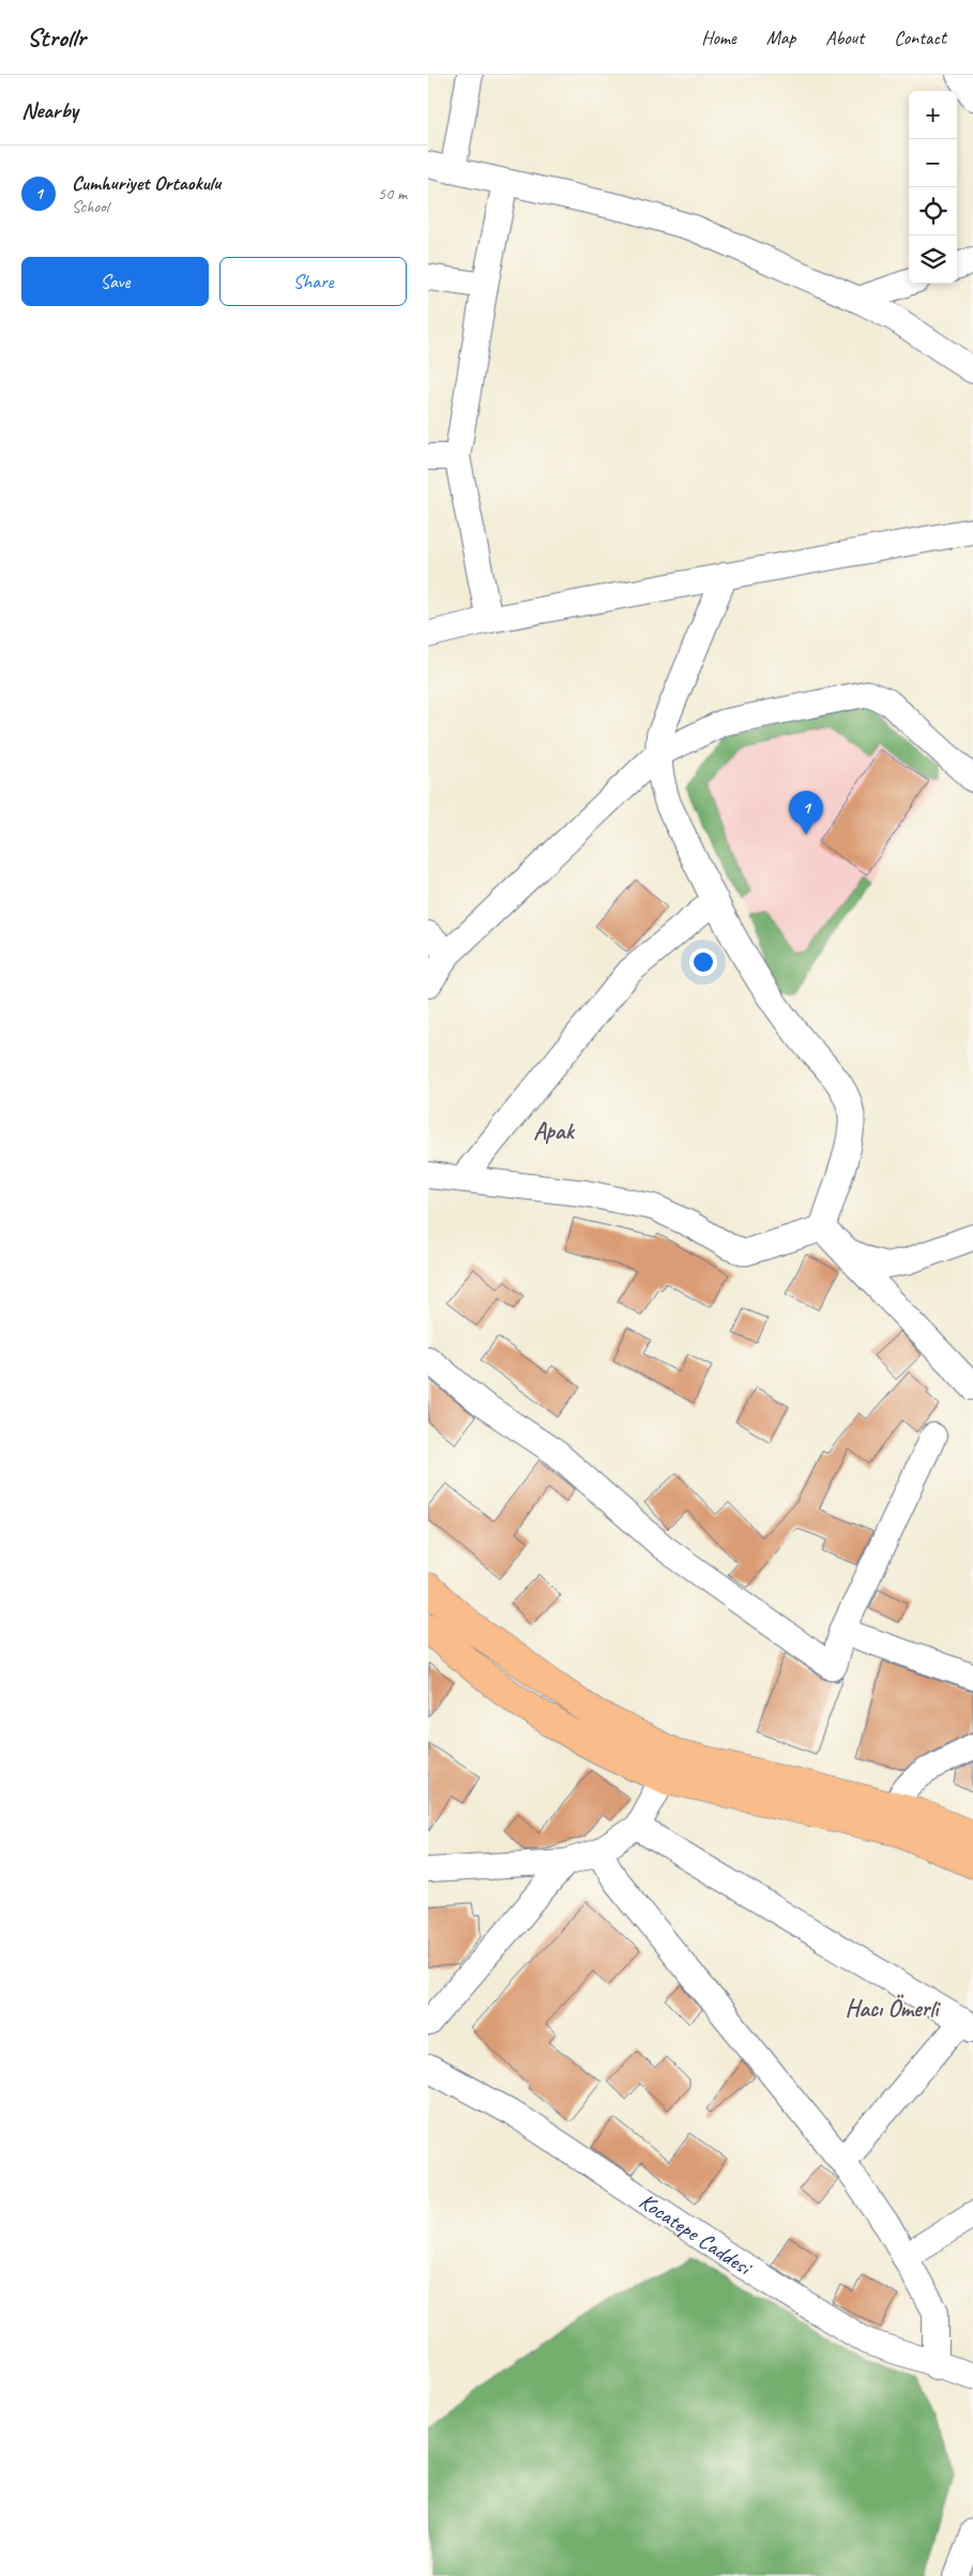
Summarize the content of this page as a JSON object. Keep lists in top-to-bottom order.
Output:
{
  "streets": {
    "street": ["Kocatepe Caddesi"]
  },
  "districts": ["Apak", "Hacı Ömerli"],
  "page": {
    "header": "Strollr",
    "nav": [
      "Home",
      "Map",
      "About",
      "Contact"
    ],
    "heading": "Nearby",
    "map_buttons": ["+", "−"],
    "list": [
      {
        "mark": "1",
        "name": "Cumhuriyet Ortaokulu",
        "note": "School",
        "value": "50 m"
      }
    ],
    "buttons": ["Save", "Share"],
    "pins": "1"
  }
}
